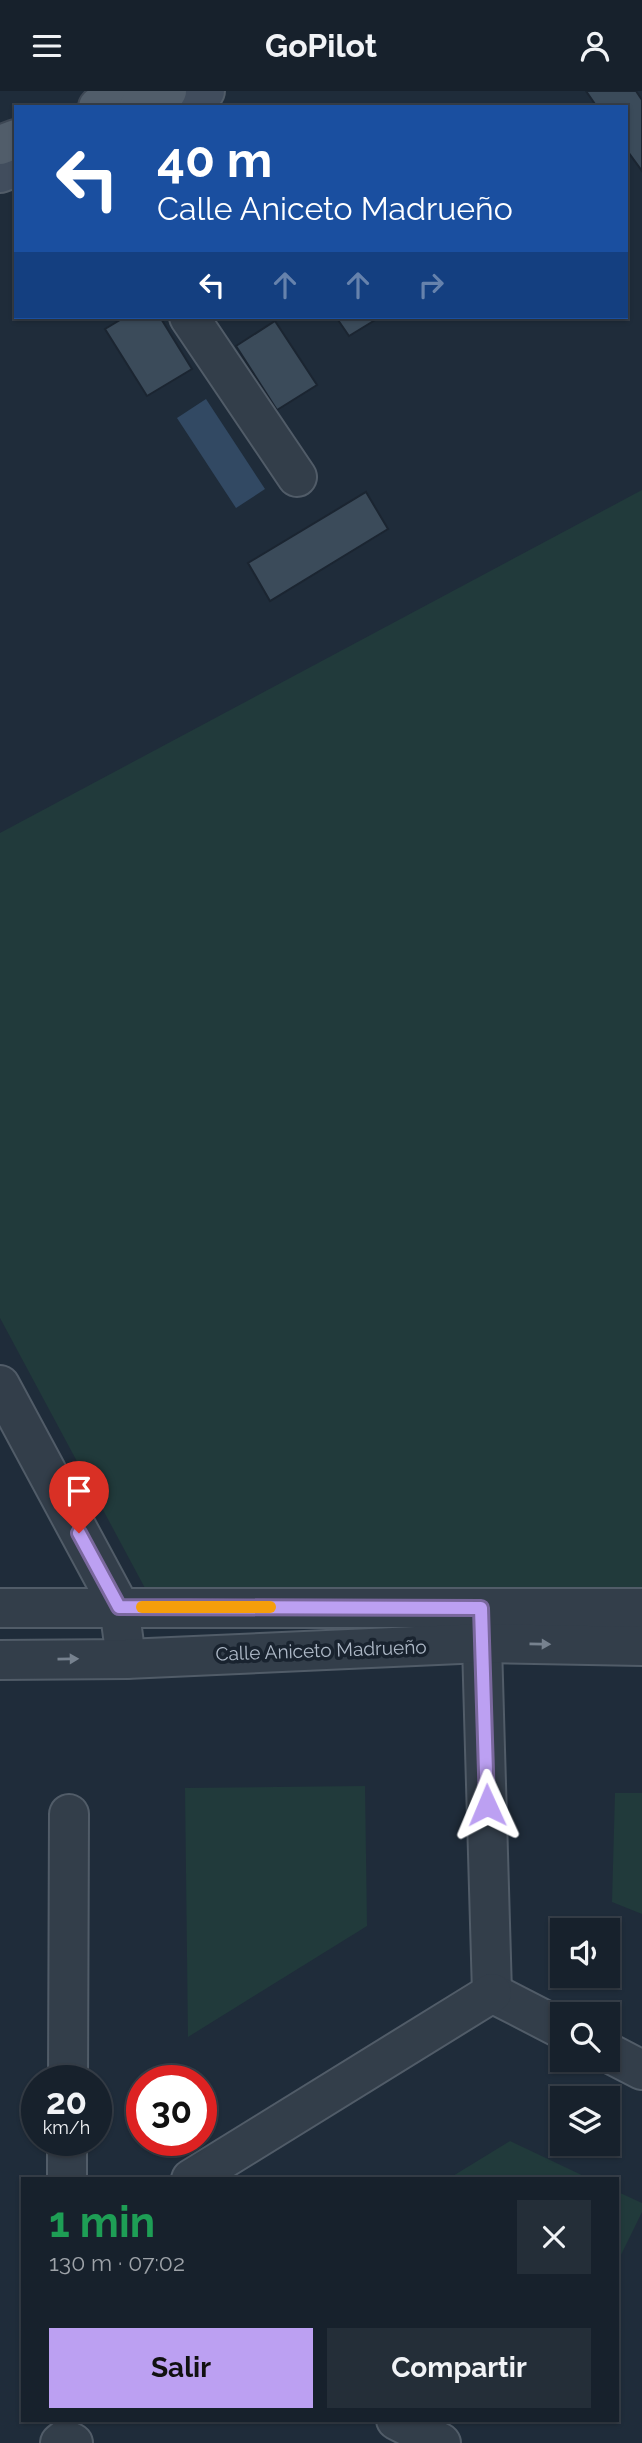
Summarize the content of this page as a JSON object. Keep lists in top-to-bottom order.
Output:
{
  "streets": {
    "street": ["Calle Aniceto Madrueño"]
  },
  "page": {
    "header": "GoPilot",
    "turn": ["40 m", "Calle Aniceto Madrueño"],
    "speed": "20 km/h",
    "limit": "30",
    "heading": ["1 min", "130 m · 07:02"],
    "buttons": ["Salir", "Compartir"]
  }
}
